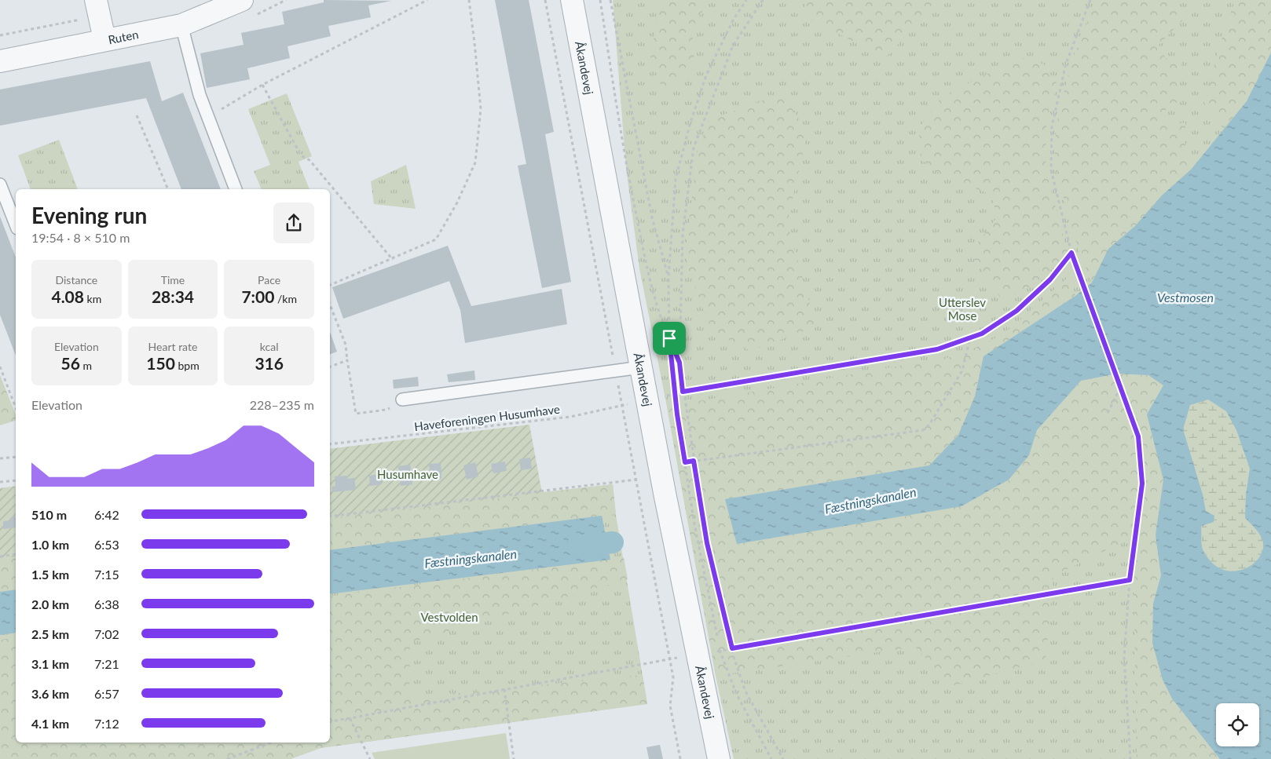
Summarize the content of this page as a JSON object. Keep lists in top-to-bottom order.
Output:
{
  "streets": {
    "street": ["Ruten", "Åkandevej"],
    "path": ["Haveforeningen Husumhave"]
  },
  "crossings": [
    ["Åkandevej", "Haveforeningen Husumhave"]
  ],
  "water": ["Vestmosen", "Fæstningskanalen"],
  "parks": ["Utterslev Mose", "Husumhave", "Vestvolden"],
  "page": {
    "heading": ["Evening run", "19:54 · 8 × 510 m"],
    "stats": [
      ["Distance", "4.08 km"],
      ["Time", "28:34"],
      ["Pace", "7:00 /km"],
      ["Elevation", "56 m"],
      ["Heart rate", "150 bpm"],
      ["kcal", "316"]
    ],
    "chart": ["Elevation", "228–235 m"],
    "list": [
      {
        "name": "510 m",
        "note": "6:42"
      },
      {
        "name": "1.0 km",
        "note": "6:53"
      },
      {
        "name": "1.5 km",
        "note": "7:15"
      },
      {
        "name": "2.0 km",
        "note": "6:38"
      },
      {
        "name": "2.5 km",
        "note": "7:02"
      },
      {
        "name": "3.1 km",
        "note": "7:21"
      },
      {
        "name": "3.6 km",
        "note": "6:57"
      },
      {
        "name": "4.1 km",
        "note": "7:12"
      }
    ]
  }
}
